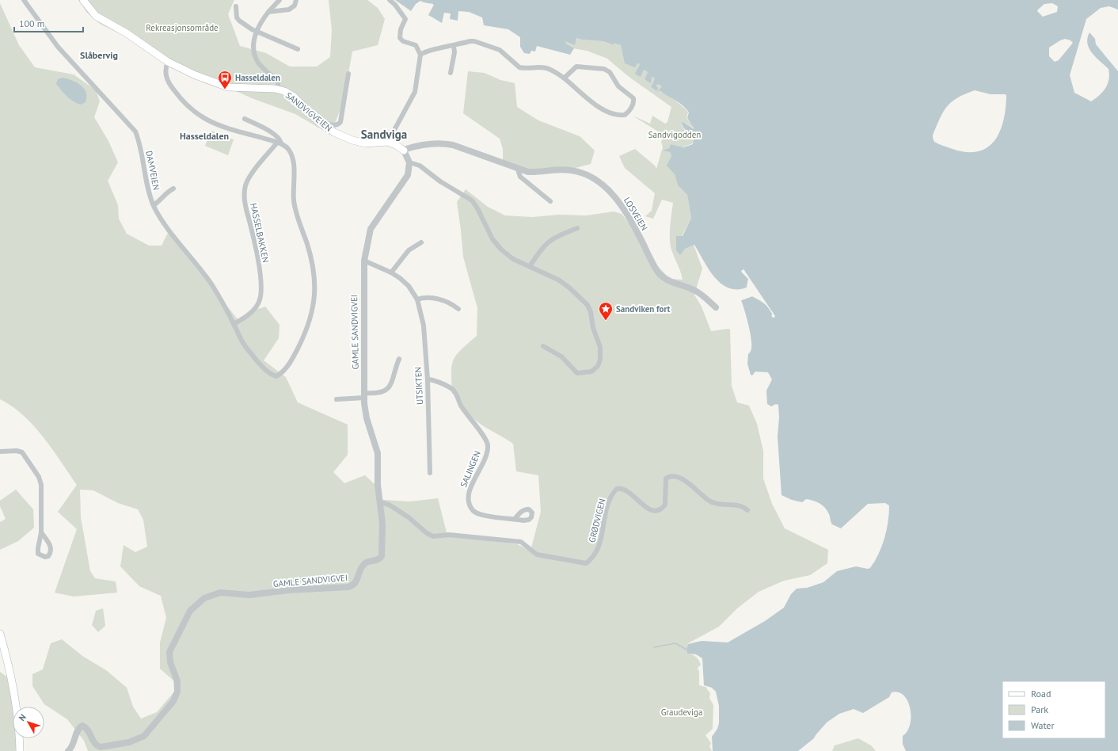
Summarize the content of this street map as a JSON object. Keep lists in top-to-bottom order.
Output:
{
  "streets": {
    "main road": ["SANDVIGVEIEN"],
    "street": [
      "DAMVEIEN",
      "LOSVEIEN",
      "HASSELBAKKEN",
      "GAMLE SANDVIGVEI",
      "UTSIKTEN",
      "SALINGEN",
      "GRØDVIGEN"
    ]
  },
  "crossings": [
    ["DAMVEIEN", "HASSELBAKKEN"],
    ["GAMLE SANDVIGVEI", "UTSIKTEN"],
    ["GAMLE SANDVIGVEI", "GRØDVIGEN"],
    ["UTSIKTEN", "SALINGEN"]
  ],
  "districts": ["Slåbervig", "Sandviga", "Hasseldalen"],
  "parks": ["Rekreasjonsområde", "Sandvigodden", "Graudeviga"],
  "places": {
    "bus stop": ["Hasseldalen"],
    "place": ["Sandviken fort"]
  },
  "legend": ["Road", "Park", "Water"],
  "scale_bar": "100 m",
  "north": "top left"
}
